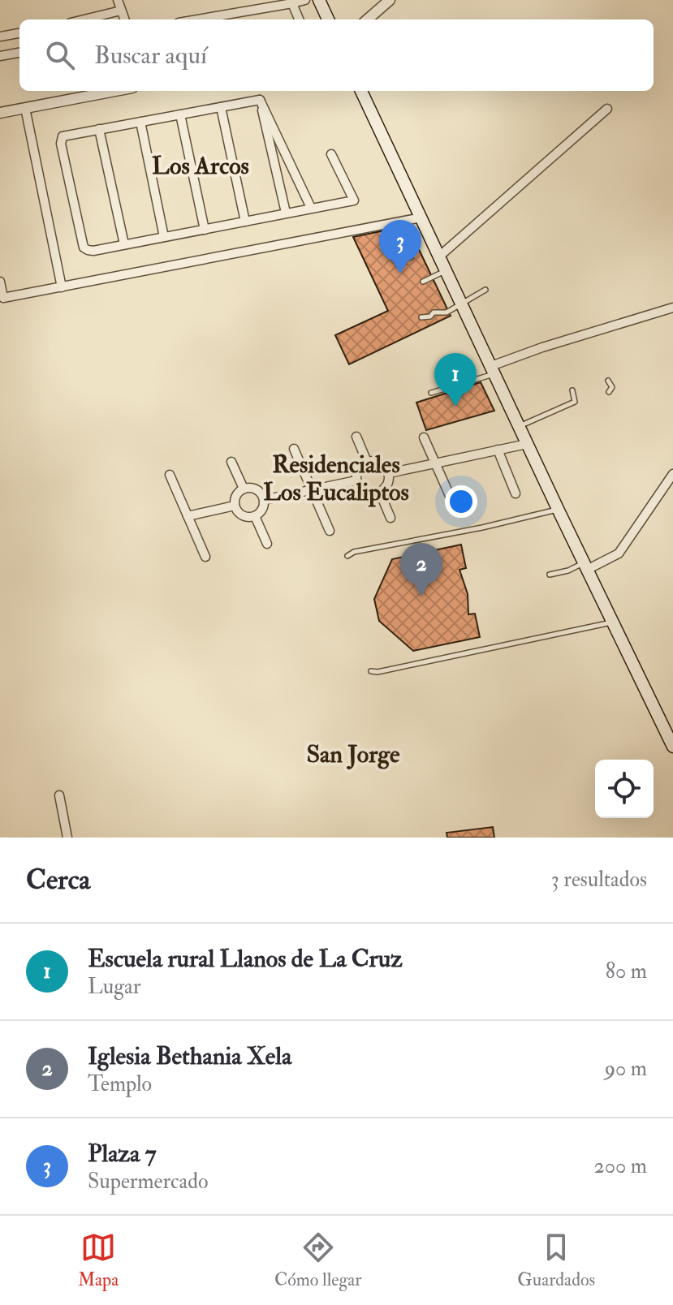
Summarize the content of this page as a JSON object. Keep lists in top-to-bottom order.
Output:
{
  "districts": ["Los Arcos", "Residenciales Los Eucaliptos", "San Jorge"],
  "page": {
    "search": "Buscar aquí",
    "pins": ["3", "1", "2"],
    "heading": ["Cerca", "3 resultados"],
    "list": [
      {
        "mark": "1",
        "name": "Escuela rural Llanos de La Cruz",
        "note": "Lugar",
        "value": "80 m"
      },
      {
        "mark": "2",
        "name": "Iglesia Bethania Xela",
        "note": "Templo",
        "value": "90 m"
      },
      {
        "mark": "3",
        "name": "Plaza 7",
        "note": "Supermercado",
        "value": "200 m"
      }
    ],
    "nav": ["Mapa", "Cómo llegar", "Guardados"]
  }
}
